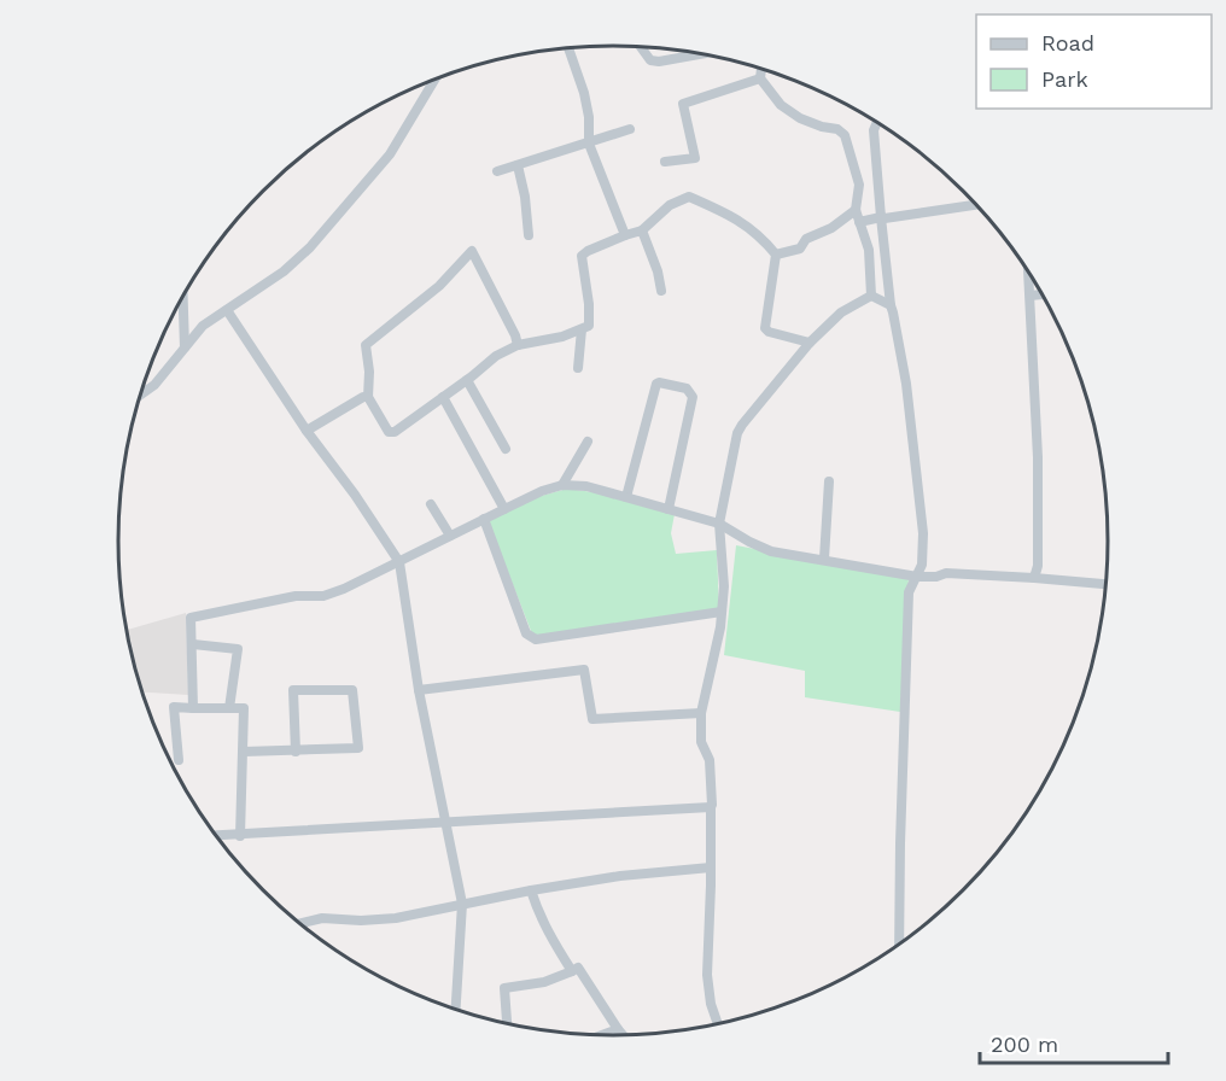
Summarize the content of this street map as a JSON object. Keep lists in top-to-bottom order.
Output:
{
  "legend": ["Road", "Park"],
  "scale_bar": "200 m"
}
